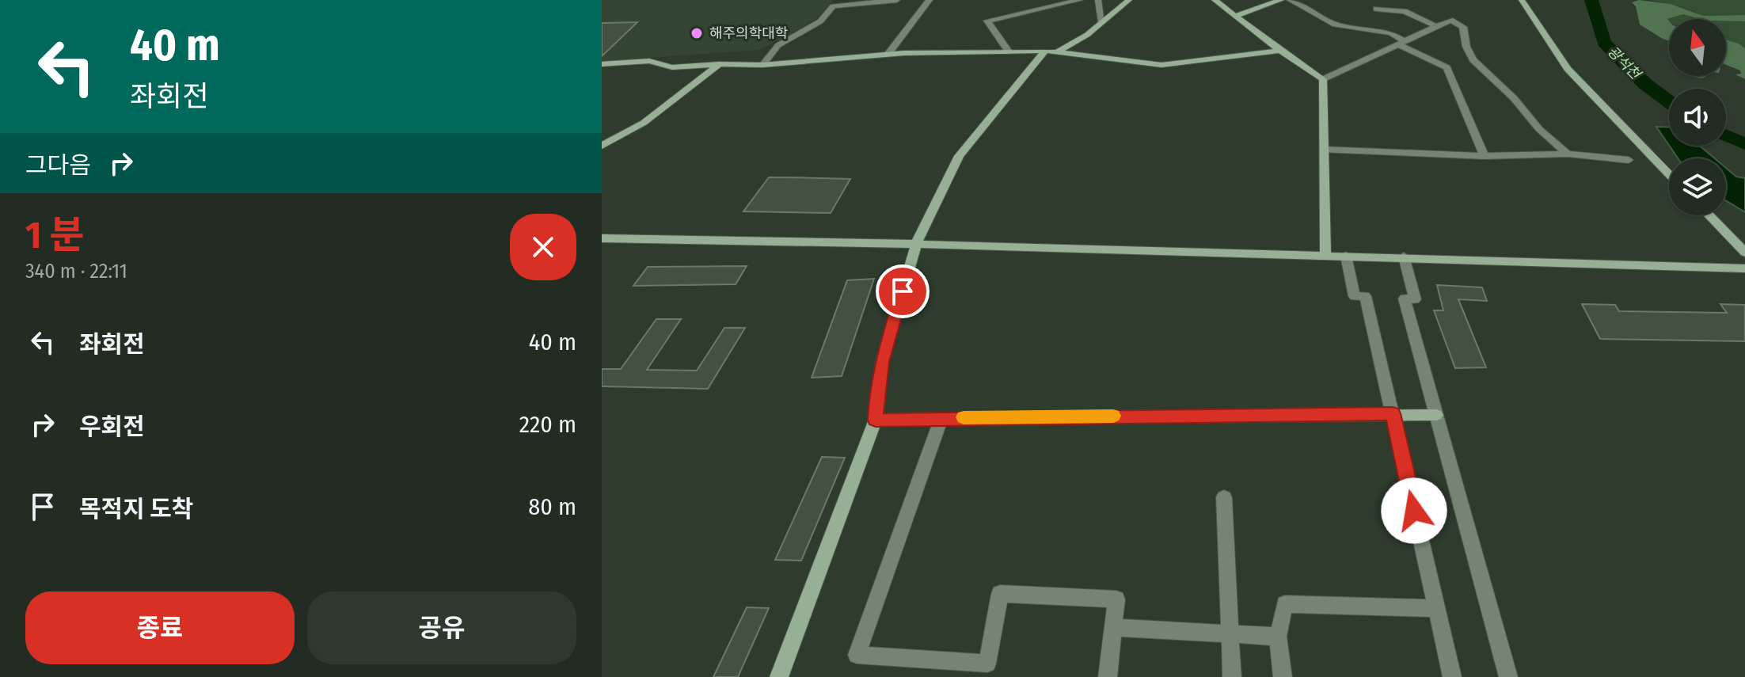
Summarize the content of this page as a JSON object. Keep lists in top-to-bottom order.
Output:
{
  "water": ["광석천"],
  "places": ["해주의학대학"],
  "north": "top",
  "page": {
    "turn": ["40 m", "좌회전"],
    "then": "그다음",
    "heading": ["1 분", "340 m · 22:11"],
    "list": [
      {
        "name": "좌회전",
        "value": "40 m"
      },
      {
        "name": "우회전",
        "value": "220 m"
      },
      {
        "name": "목적지 도착",
        "value": "80 m"
      }
    ],
    "buttons": ["종료", "공유"]
  }
}
